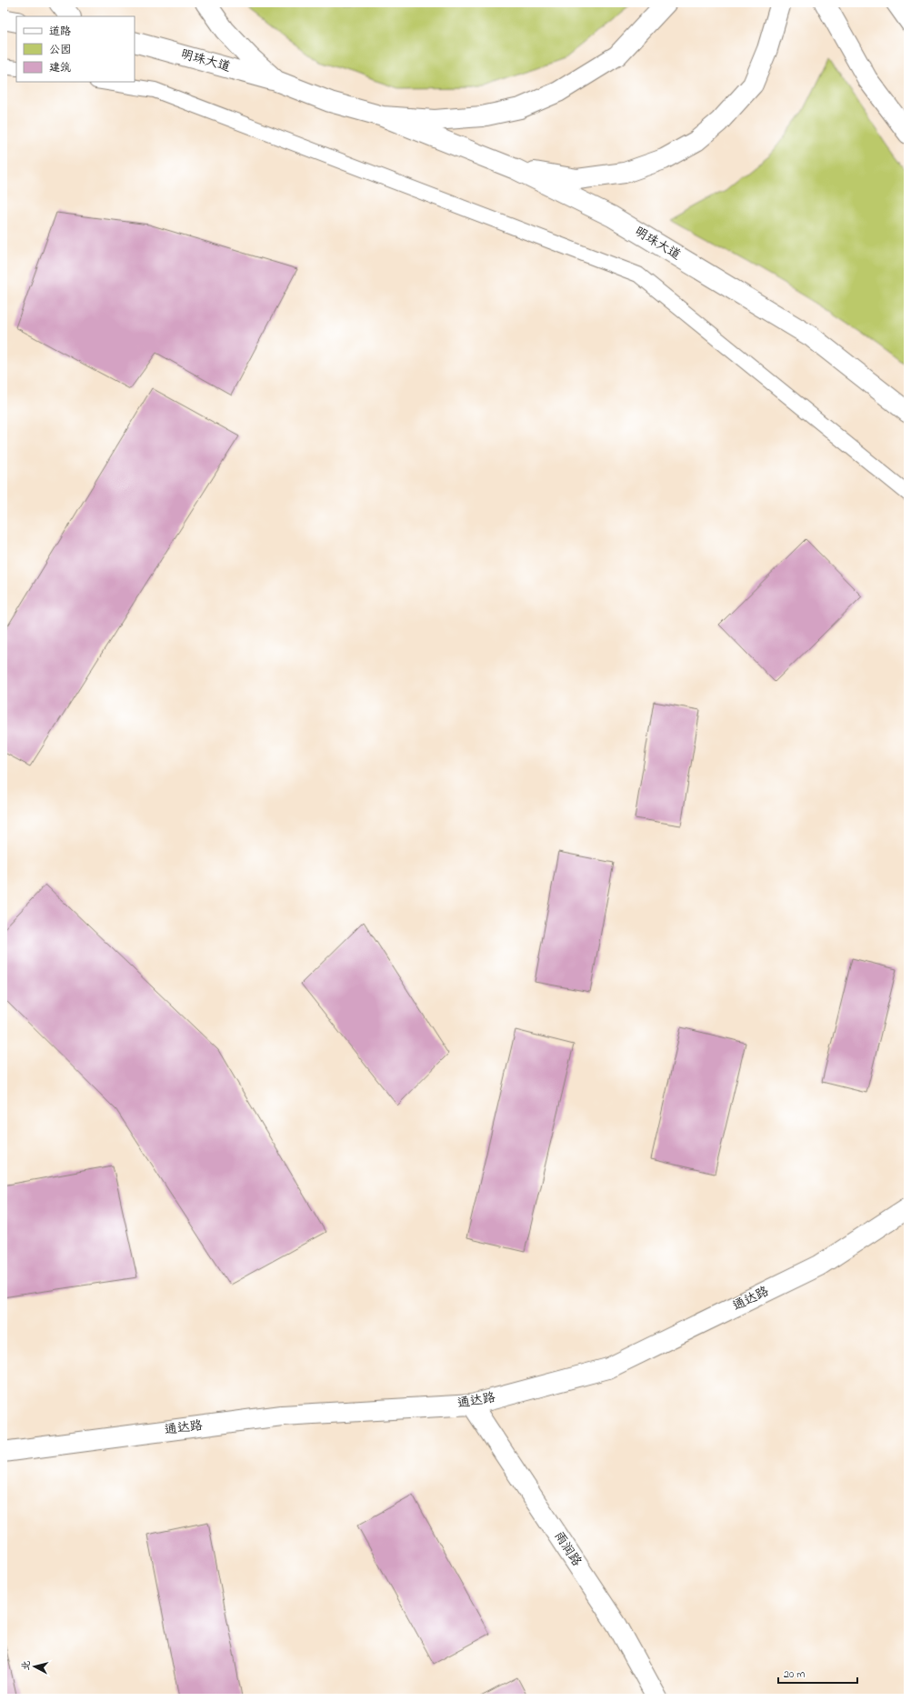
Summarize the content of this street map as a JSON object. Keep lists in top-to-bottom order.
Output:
{
  "streets": {
    "main road": ["明珠大道", "通达路", "雨润路"]
  },
  "crossings": [
    ["通达路", "雨润路"]
  ],
  "legend": ["道路", "公园", "建筑"],
  "scale_bar": "20 m",
  "north": "left"
}
